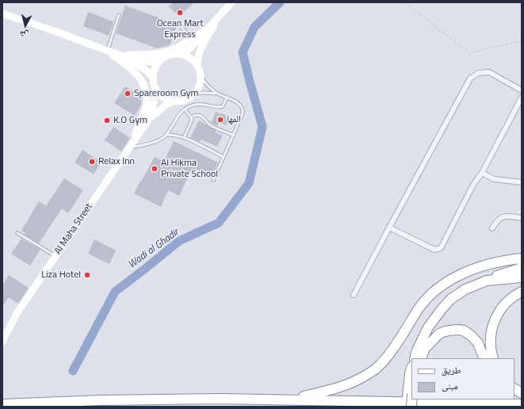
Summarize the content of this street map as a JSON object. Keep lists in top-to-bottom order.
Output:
{
  "streets": {
    "street": ["Al Maha Street"]
  },
  "water": ["Wadi al Ghadir"],
  "places": [
    "Ocean Mart Express",
    "Spareroom Gym",
    "المها",
    "K.O Gym",
    "Relax Inn",
    "Al Hikma Private School",
    "Liza Hotel"
  ],
  "legend": ["طريق", "مبنى"],
  "north": "bottom"
}
